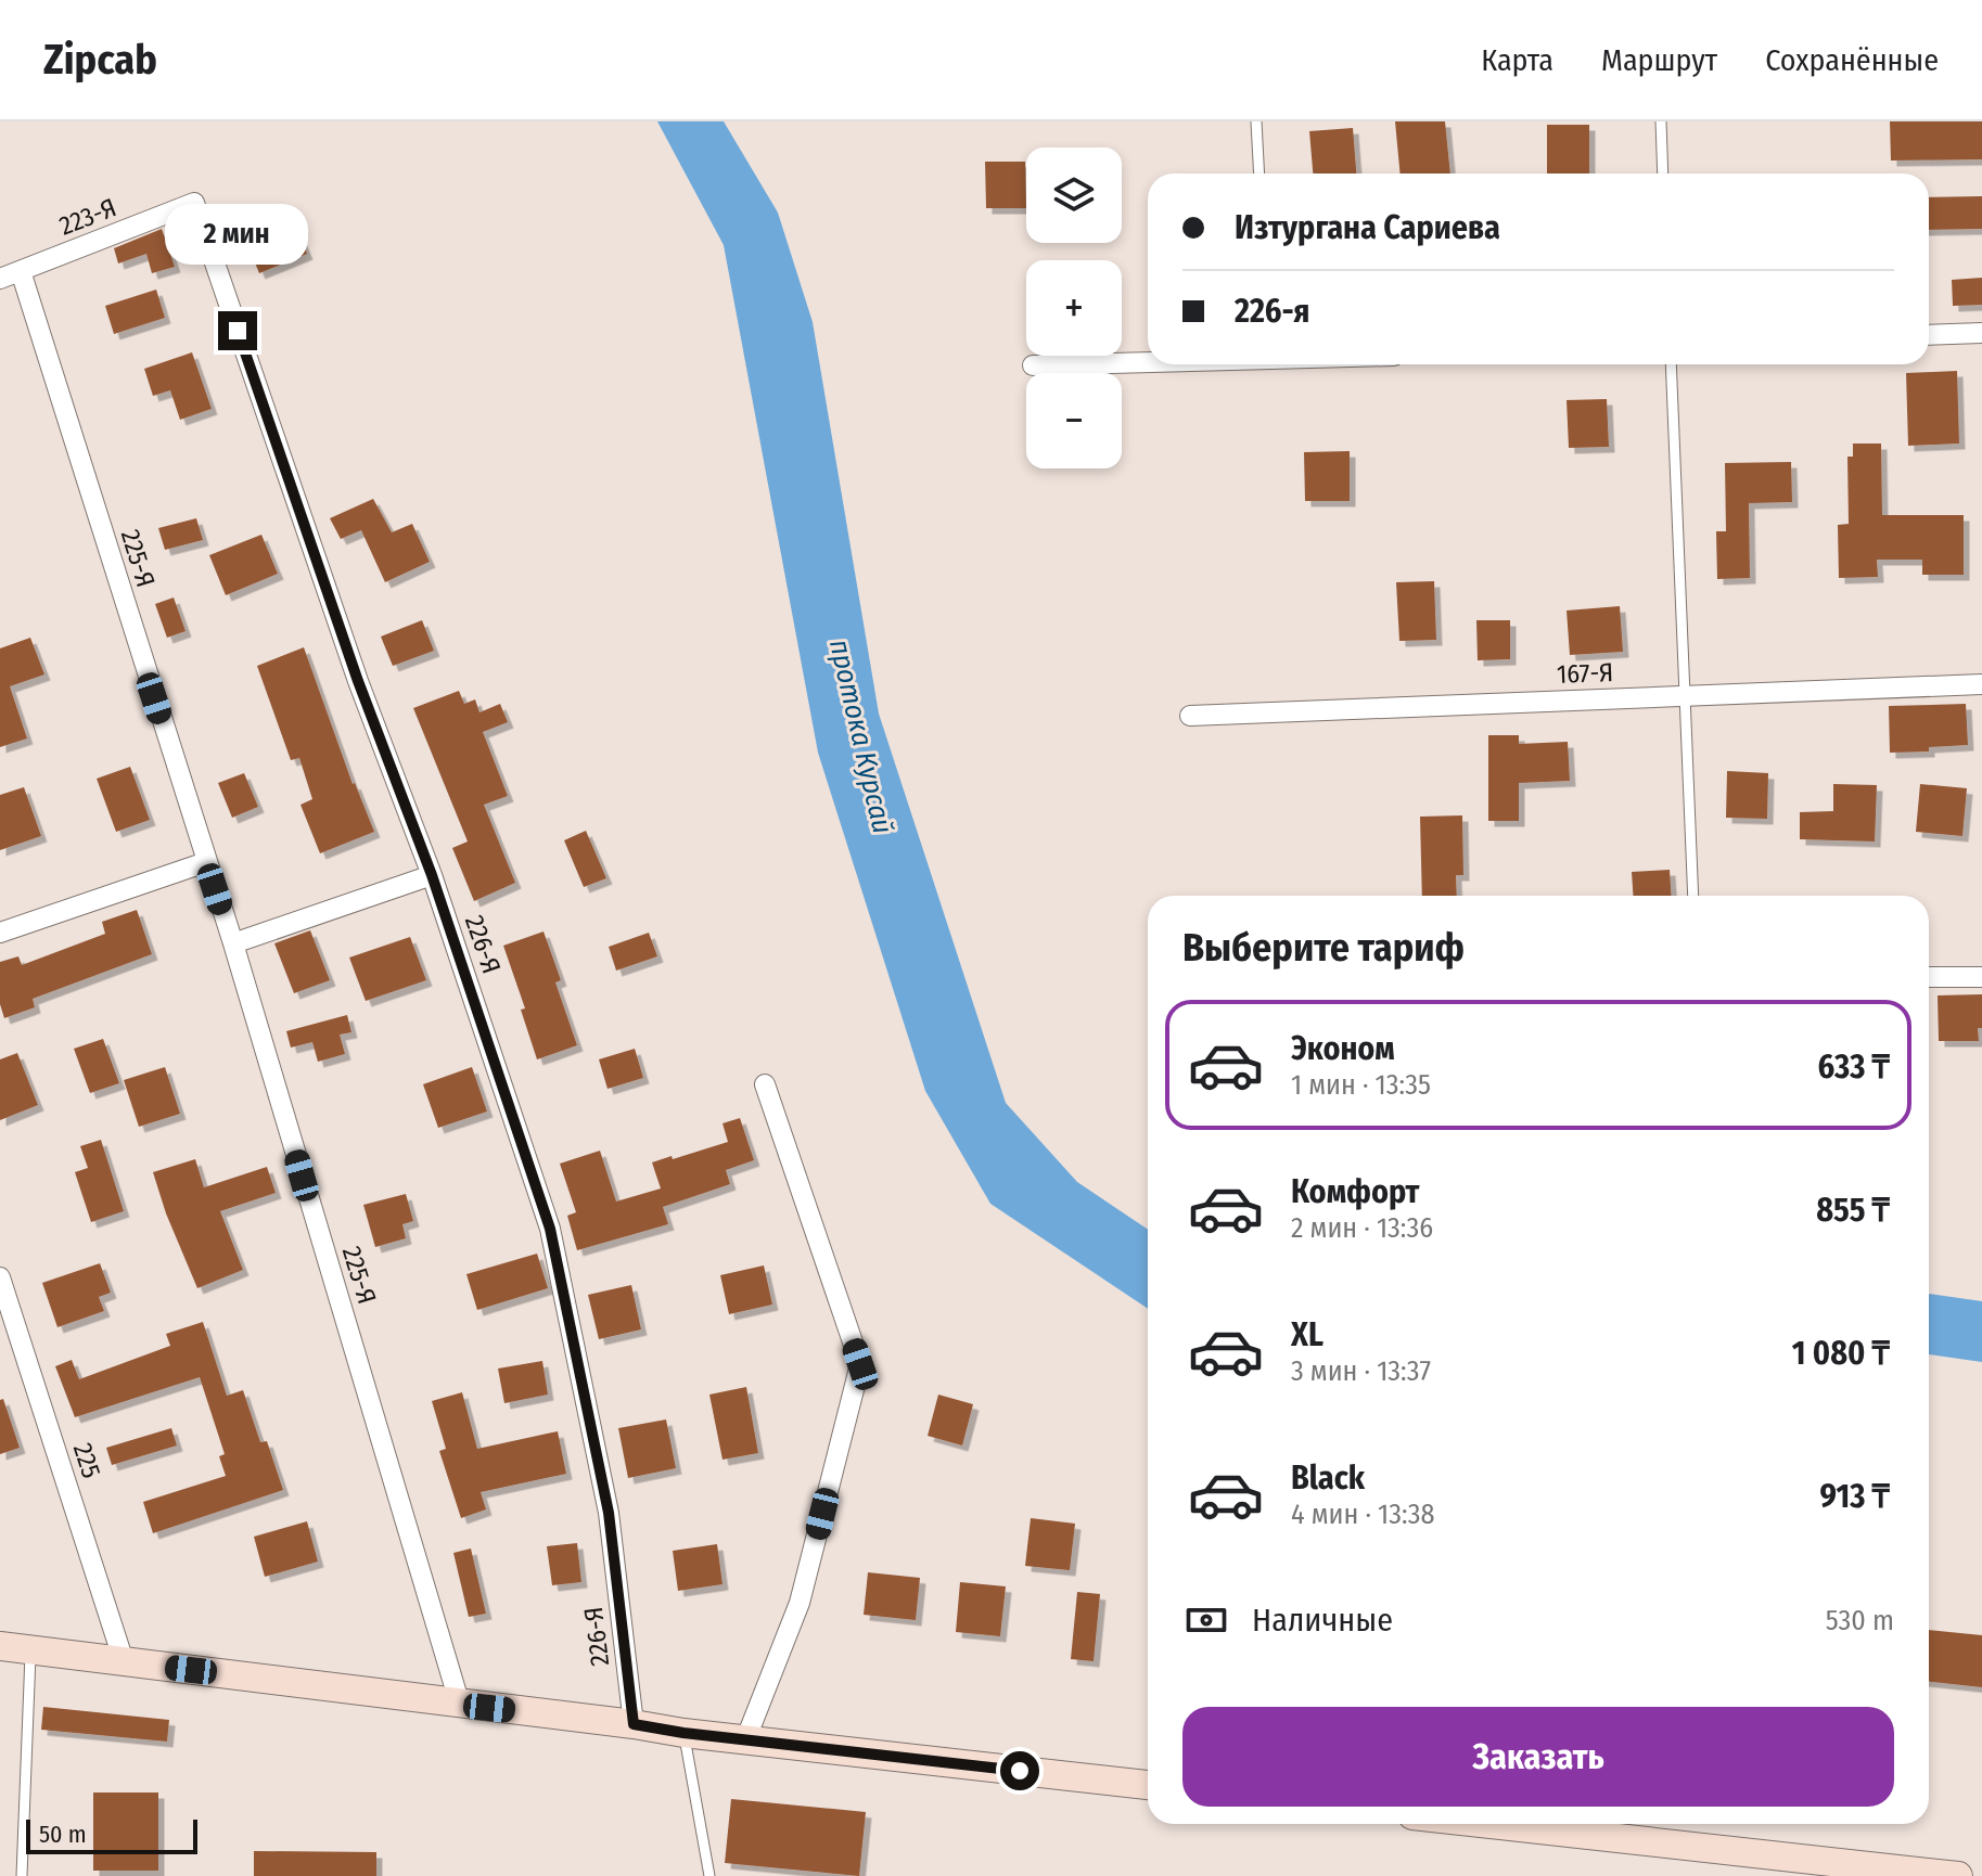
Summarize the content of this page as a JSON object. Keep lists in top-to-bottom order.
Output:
{
  "streets": {
    "street": [
      "223-Я",
      "225-Я",
      "167-Я",
      "226-Я",
      "225"
    ]
  },
  "crossings": [
    ["223-Я", "225-Я"],
    ["223-Я", "226-Я"]
  ],
  "water": ["протока Курсай"],
  "scale_bar": "50 m",
  "page": {
    "header": "Zipcab",
    "nav": ["Карта", "Маршрут", "Сохранённые"],
    "map_buttons": ["+", "−"],
    "banner": ["Изтургана Сариева", "226-я"],
    "bubble": "2 мин",
    "heading": "Выберите тариф",
    "list": [
      {
        "name": "Эконом",
        "note": "1 мин · 13:35",
        "value": "633 ₸"
      },
      {
        "name": "Комфорт",
        "note": "2 мин · 13:36",
        "value": "855 ₸"
      },
      {
        "name": "XL",
        "note": "3 мин · 13:37",
        "value": "1 080 ₸"
      },
      {
        "name": "Black",
        "note": "4 мин · 13:38",
        "value": "913 ₸"
      }
    ],
    "pay": ["Наличные", "530 m"],
    "buttons": "Заказать",
    "scale": "50 m"
  }
}
